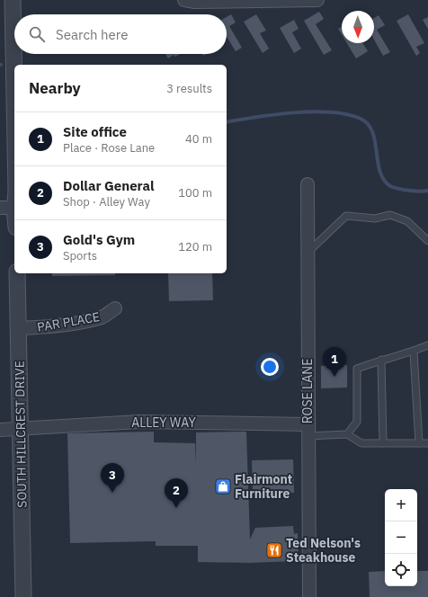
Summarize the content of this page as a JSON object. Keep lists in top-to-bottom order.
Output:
{
  "streets": {
    "street": [
      "PAR PLACE",
      "ROSE LANE",
      "ALLEY WAY",
      "SOUTH HILLCREST DRIVE"
    ]
  },
  "crossings": [
    ["PAR PLACE", "SOUTH HILLCREST DRIVE"],
    ["ROSE LANE", "ALLEY WAY"],
    ["ALLEY WAY", "SOUTH HILLCREST DRIVE"]
  ],
  "places": {
    "shop": ["Flairmont Furniture"],
    "restaurant": ["Ted Nelson's Steakhouse"]
  },
  "north": "bottom",
  "page": {
    "search": "Search here",
    "heading": ["Nearby", "3 results"],
    "list": [
      {
        "mark": "1",
        "name": "Site office",
        "note": "Place · Rose Lane",
        "value": "40 m"
      },
      {
        "mark": "2",
        "name": "Dollar General",
        "note": "Shop · Alley Way",
        "value": "100 m"
      },
      {
        "mark": "3",
        "name": "Gold's Gym",
        "note": "Sports",
        "value": "120 m"
      }
    ],
    "pins": ["1", "3", "2"],
    "map_buttons": ["+", "−"]
  }
}
